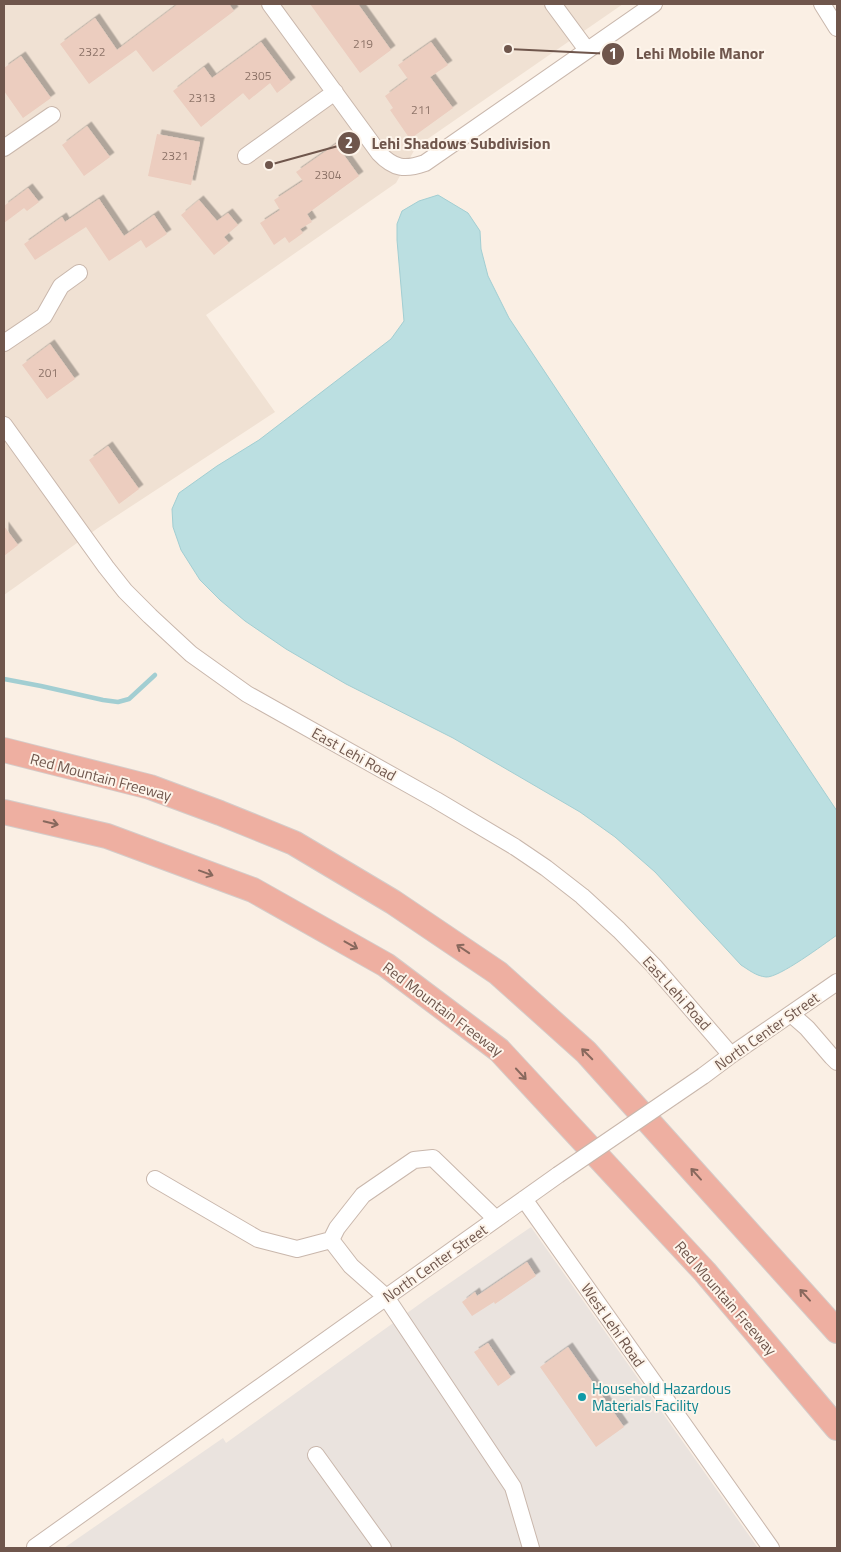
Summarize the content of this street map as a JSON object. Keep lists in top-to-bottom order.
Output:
{
  "streets": {
    "highway": ["Red Mountain Freeway"],
    "street": ["East Lehi Road", "North Center Street", "West Lehi Road"]
  },
  "crossings": [
    ["East Lehi Road", "North Center Street"],
    ["North Center Street", "West Lehi Road"]
  ],
  "places": ["Lehi Mobile Manor", "Lehi Shadows Subdivision", "Household Hazardous Materials Facility"],
  "house_numbers": [
    "219",
    "2322",
    "2305",
    "2313",
    "211",
    "2321",
    "2304",
    "201"
  ]
}
